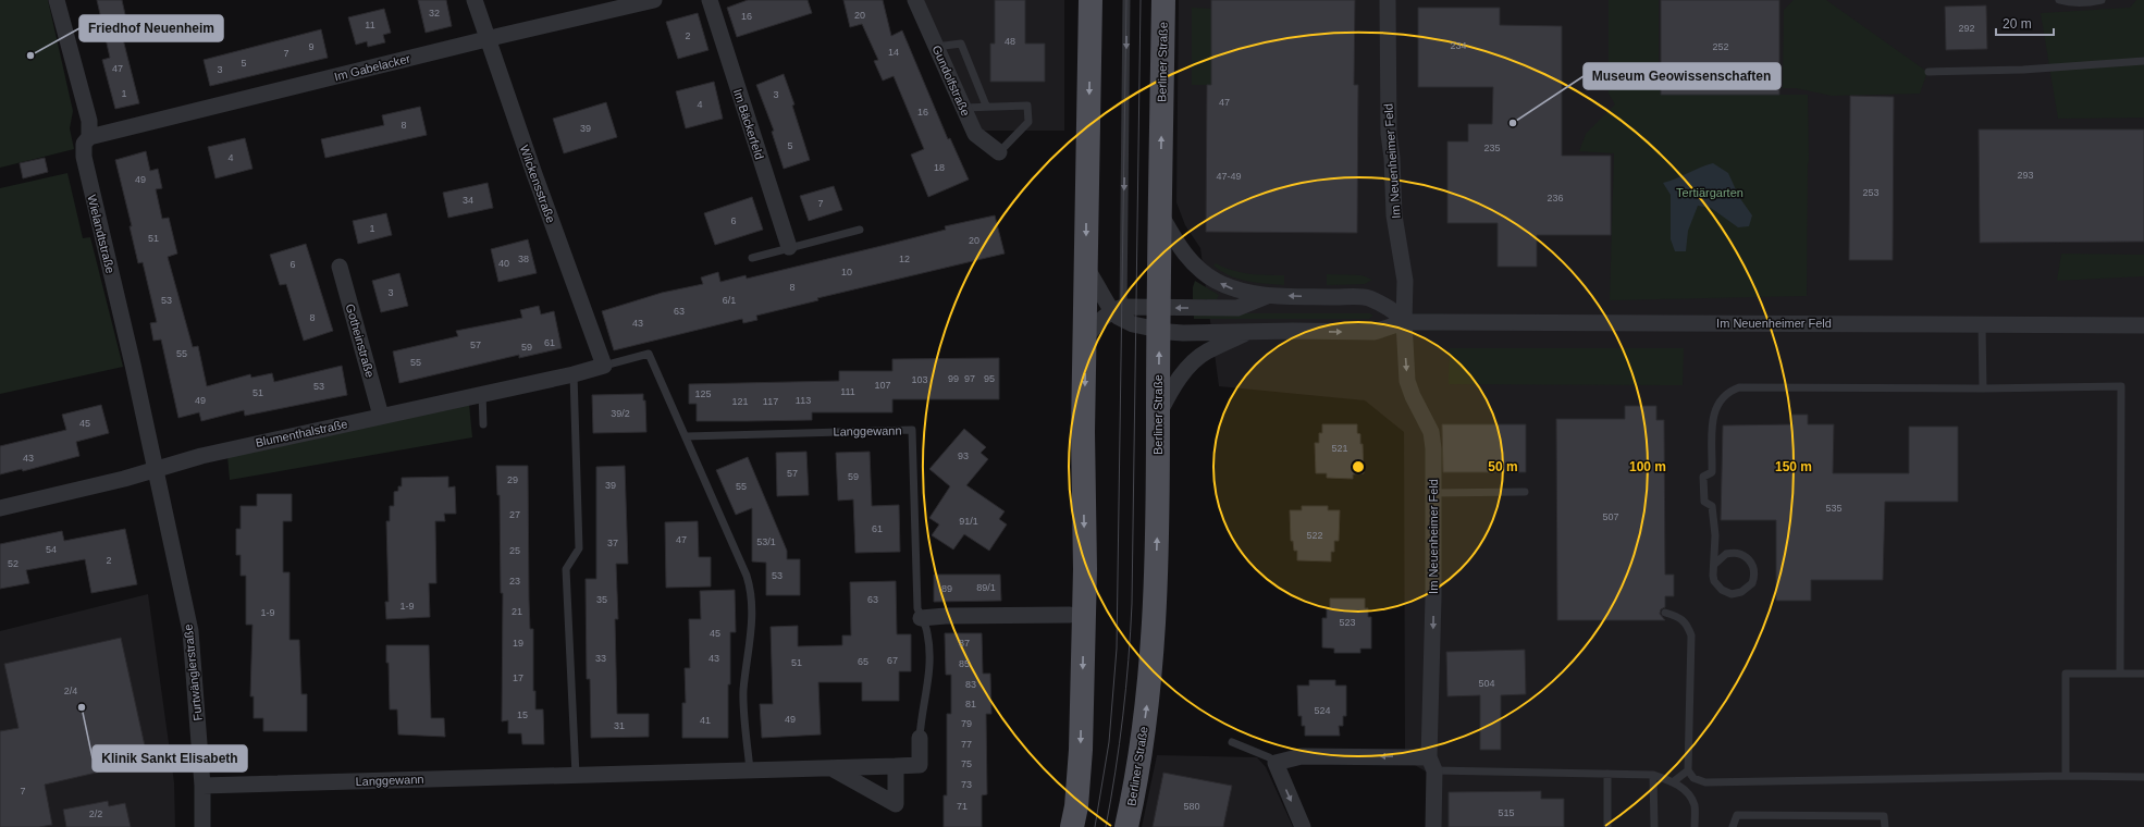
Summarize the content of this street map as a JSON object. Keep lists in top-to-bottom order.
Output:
{
  "streets": {
    "main road": ["Berliner Straße"],
    "street": [
      "Im Gabelacker",
      "Gundolfstraße",
      "Im Bäckerfeld",
      "Im Neuenheimer Feld",
      "Wilckensstraße",
      "Wielandtstraße",
      "Gotheinstraße",
      "Langgewann",
      "Blumenthalstraße",
      "Furtwänglerstraße"
    ]
  },
  "crossings": [
    ["Berliner Straße", "Im Neuenheimer Feld"],
    ["Im Gabelacker", "Wilckensstraße"],
    ["Im Gabelacker", "Wielandtstraße"],
    ["Wilckensstraße", "Blumenthalstraße"],
    ["Wielandtstraße", "Blumenthalstraße"],
    ["Wielandtstraße", "Furtwänglerstraße"],
    ["Gotheinstraße", "Blumenthalstraße"],
    ["Langgewann", "Furtwänglerstraße"],
    ["Blumenthalstraße", "Furtwänglerstraße"]
  ],
  "parks": ["Tertiärgarten"],
  "places": ["Friedhof Neuenheim", "Museum Geowissenschaften", "Klinik Sankt Elisabeth"],
  "house_numbers": [
    "32",
    "20",
    "16",
    "11",
    "292",
    "2",
    "48",
    "234",
    "9",
    "252",
    "14",
    "7",
    "5",
    "47",
    "3",
    "1",
    "3",
    "47",
    "4",
    "16",
    "8",
    "39",
    "5",
    "235",
    "4",
    "18",
    "293",
    "47-49",
    "49",
    "253",
    "236",
    "34",
    "7",
    "6",
    "1",
    "51",
    "20",
    "38",
    "12",
    "40",
    "6",
    "10",
    "8",
    "3",
    "53",
    "6/1",
    "63",
    "8",
    "43",
    "61",
    "57",
    "59",
    "55",
    "55",
    "99",
    "97",
    "95",
    "103",
    "107",
    "53",
    "111",
    "51",
    "125",
    "49",
    "113",
    "121",
    "117",
    "39/2",
    "45",
    "521",
    "93",
    "43",
    "57",
    "59",
    "29",
    "39",
    "55",
    "535",
    "27",
    "507",
    "91/1",
    "61",
    "522",
    "47",
    "53/1",
    "37",
    "54",
    "25",
    "2",
    "52",
    "53",
    "23",
    "89/1",
    "89",
    "35",
    "63",
    "1-9",
    "21",
    "1-9",
    "523",
    "45",
    "19",
    "87",
    "33",
    "43",
    "67",
    "65",
    "51",
    "85",
    "17",
    "504",
    "83",
    "2/4",
    "81",
    "524",
    "15",
    "49",
    "41",
    "79",
    "31",
    "77",
    "75",
    "73",
    "7",
    "71",
    "580",
    "515",
    "2/2"
  ],
  "scale_bar": "20 m",
  "rings": ["50 m", "100 m", "150 m"]
}
